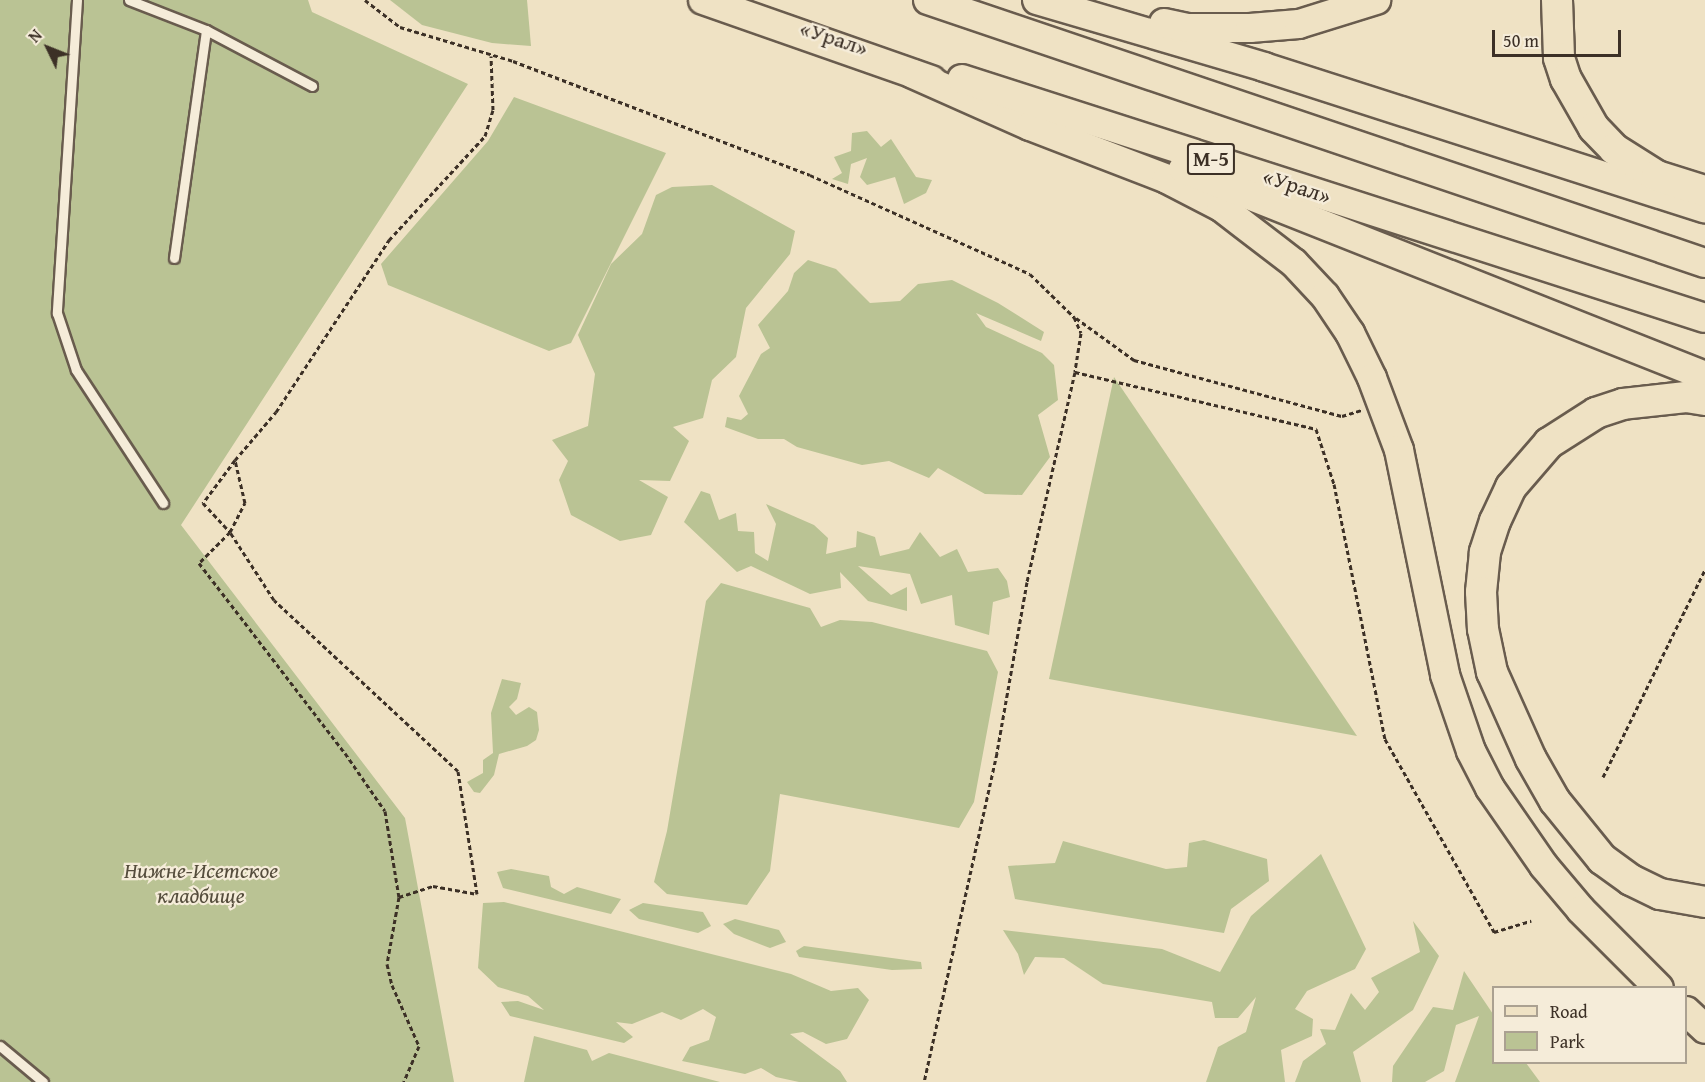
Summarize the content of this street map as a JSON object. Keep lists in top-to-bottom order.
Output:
{
  "streets": {
    "main road": ["«Урал»", "М-5"]
  },
  "parks": ["Нижне-Исетское кладбище"],
  "legend": ["Road", "Park"],
  "scale_bar": "50 m",
  "north": "top left"
}
